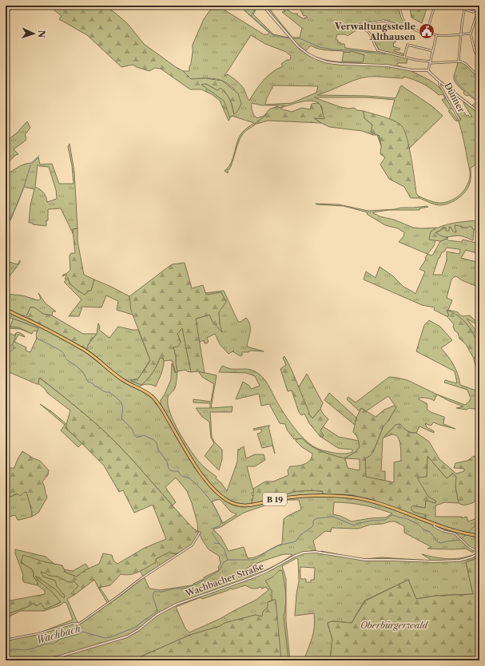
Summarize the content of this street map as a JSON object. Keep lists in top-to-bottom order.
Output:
{
  "streets": {
    "main road": ["B 19"],
    "street": ["Dünner", "Wachbacher Straße"]
  },
  "water": ["Wachbach"],
  "parks": ["Oberbürgerwald"],
  "places": {
    "public building": ["Verwaltungsstelle Althausen"]
  },
  "north": "right"
}
